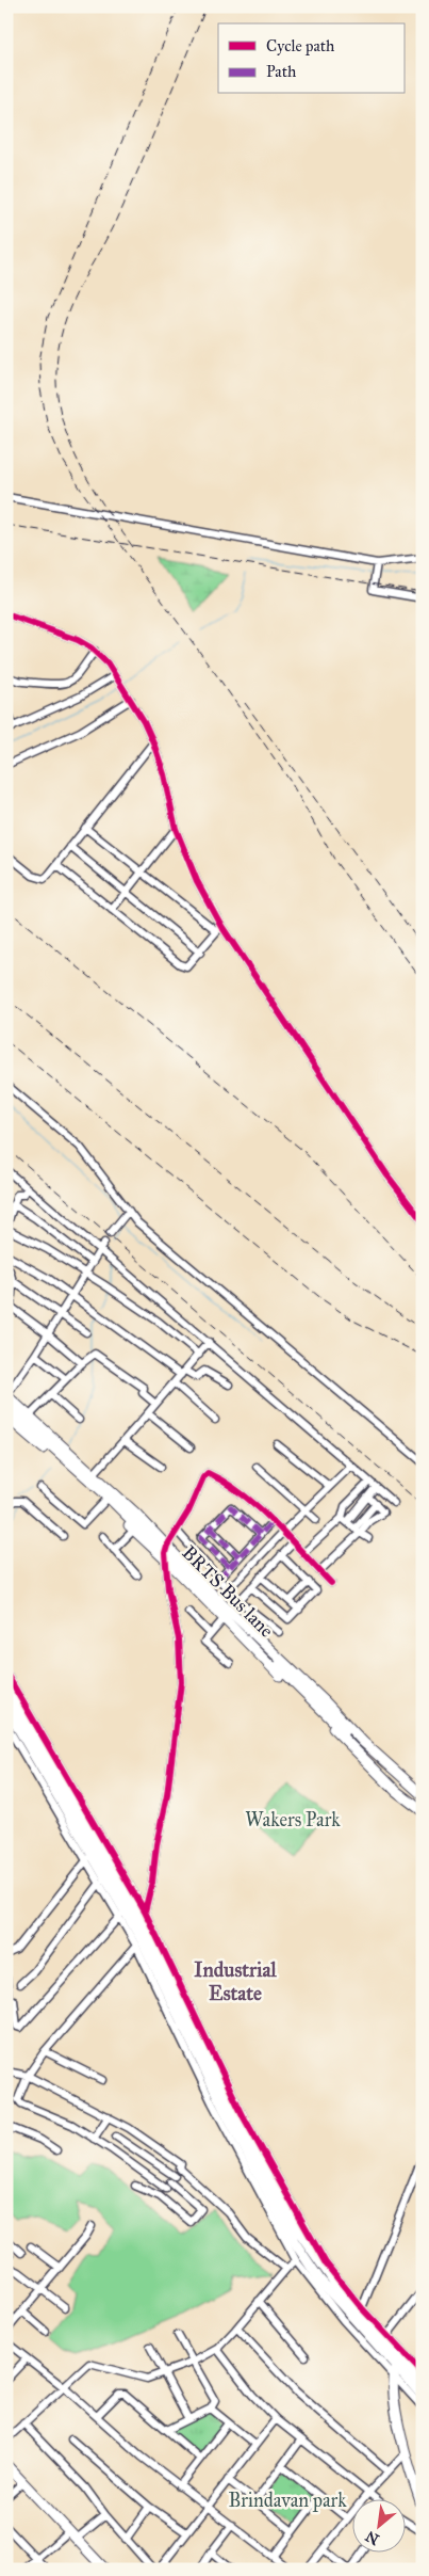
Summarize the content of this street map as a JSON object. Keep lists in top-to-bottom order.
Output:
{
  "streets": {
    "main road": ["BRTS Bus lane"]
  },
  "districts": ["Industrial Estate"],
  "parks": ["Wakers Park", "Brindavan park"],
  "legend": ["Cycle path", "Path"],
  "north": "bottom left"
}
